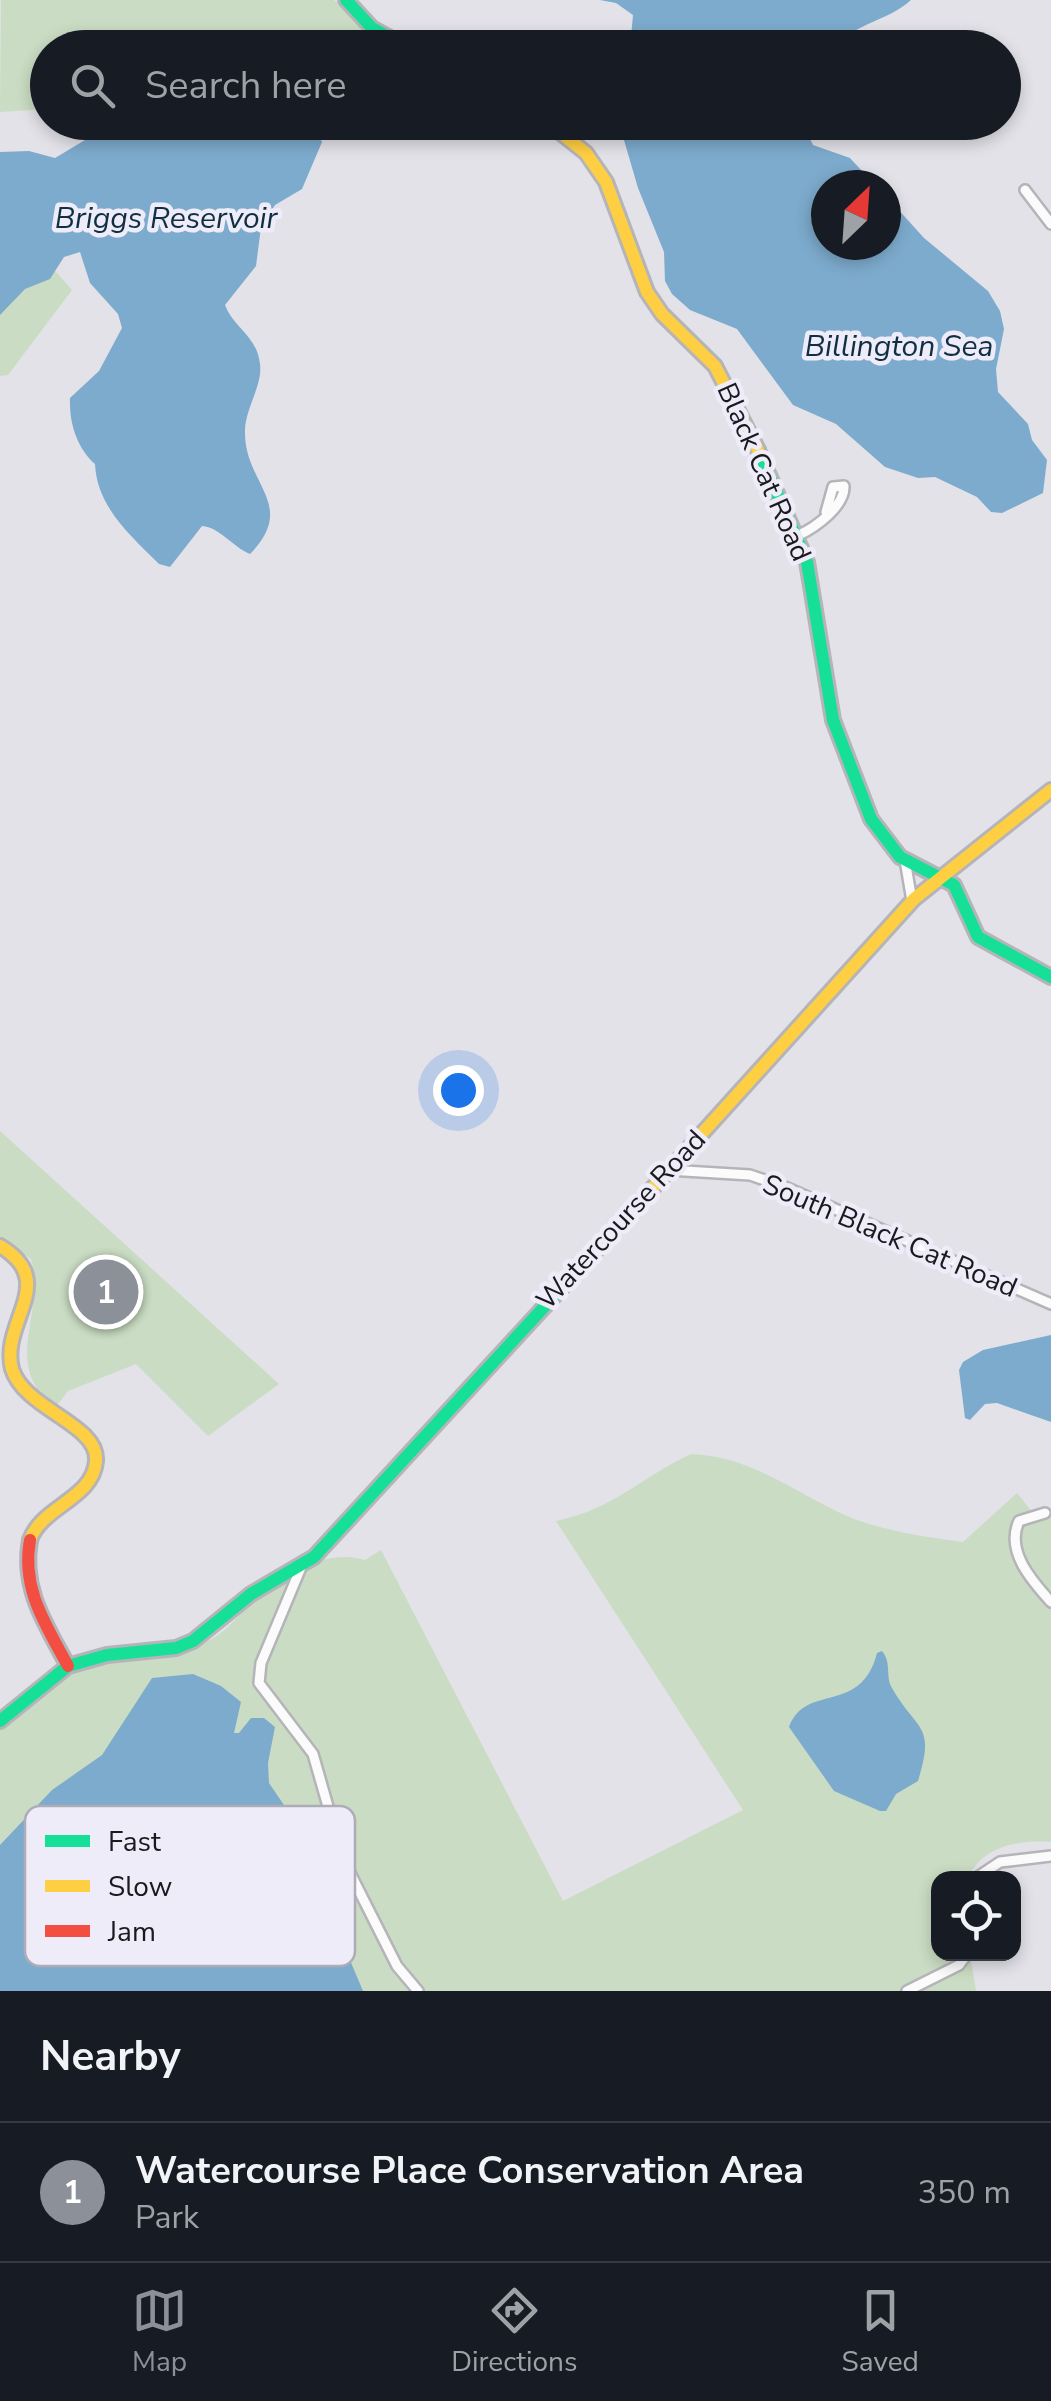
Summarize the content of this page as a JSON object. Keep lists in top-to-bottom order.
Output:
{
  "streets": {
    "street": ["Black Cat Road", "Watercourse Road", "South Black Cat Road"]
  },
  "crossings": [
    ["Black Cat Road", "Watercourse Road"],
    ["Watercourse Road", "South Black Cat Road"]
  ],
  "water": ["Briggs Reservoir", "Billington Sea"],
  "legend": ["Fast", "Slow", "Jam"],
  "north": "top right",
  "page": {
    "search": "Search here",
    "pins": "1",
    "heading": "Nearby",
    "list": [
      {
        "mark": "1",
        "name": "Watercourse Place Conservation Area",
        "note": "Park",
        "value": "350 m"
      }
    ],
    "nav": ["Map", "Directions", "Saved"]
  }
}
